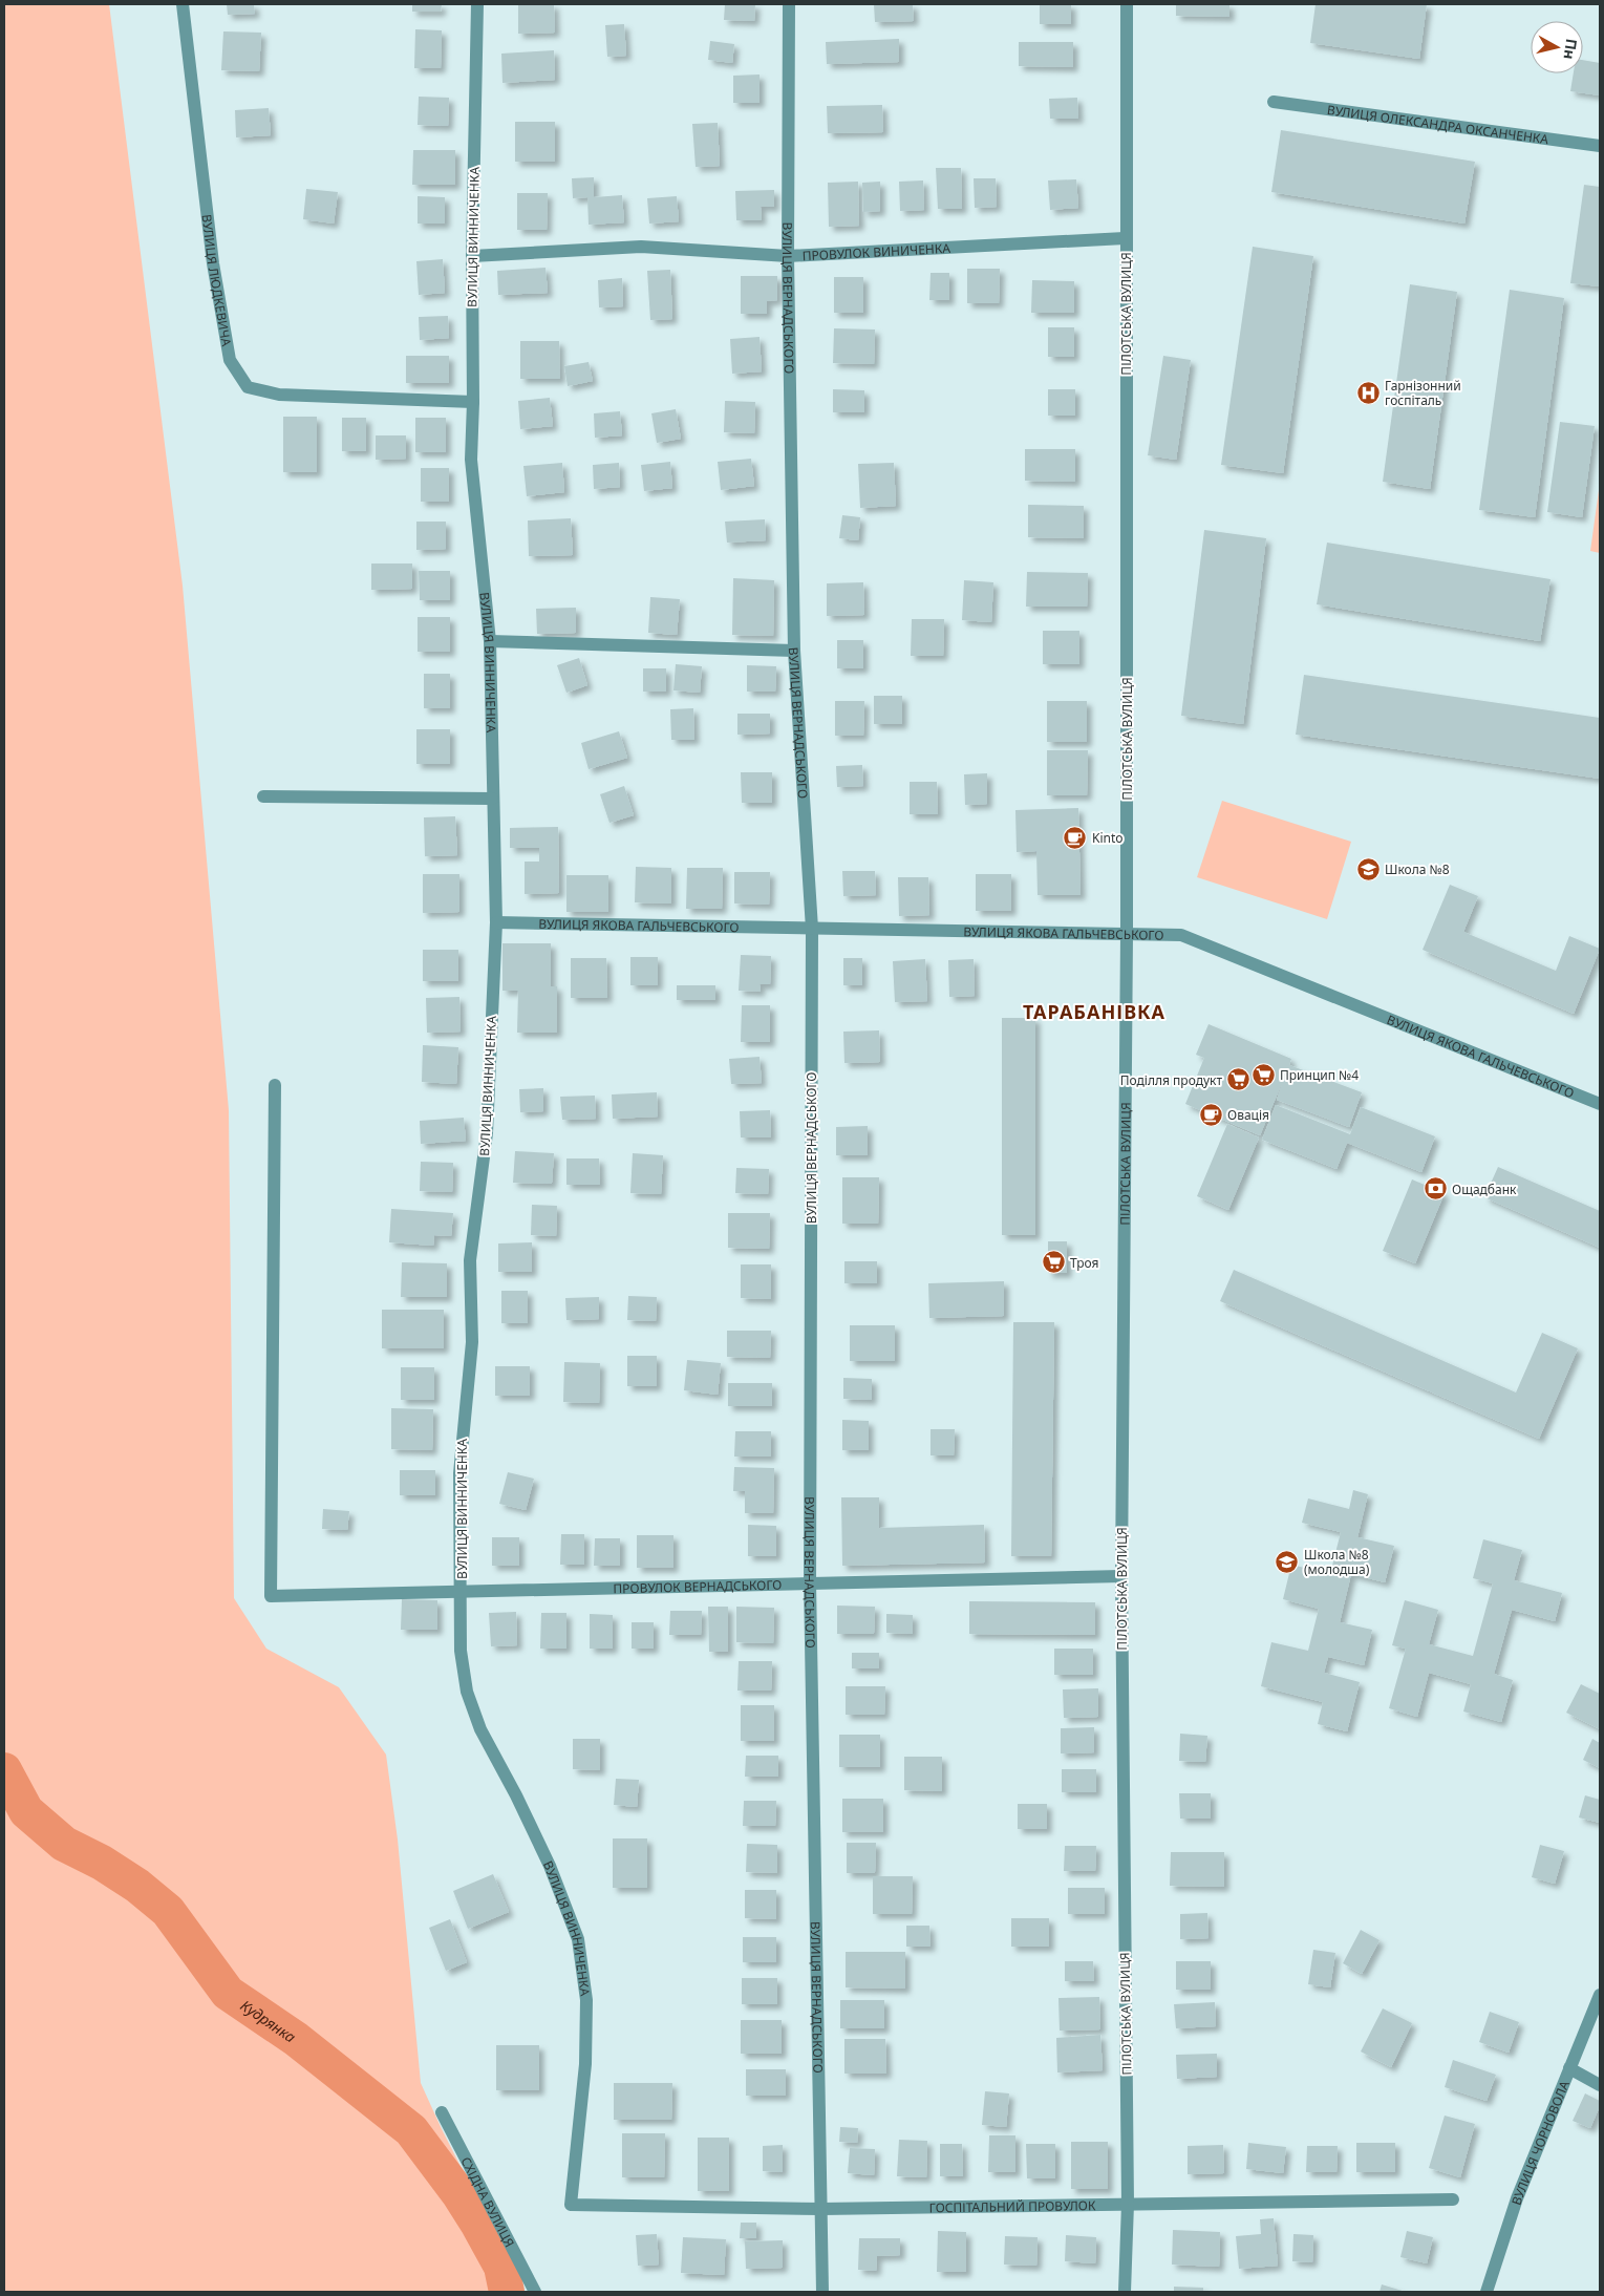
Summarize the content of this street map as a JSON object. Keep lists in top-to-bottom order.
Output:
{
  "streets": {
    "street": [
      "ВУЛИЦЯ ОЛЕКСАНДРА ОКСАНЧЕНКА",
      "ВУЛИЦЯ ВИННИЧЕНКА",
      "ПРОВУЛОК ВИНИЧЕНКА",
      "ВУЛИЦЯ ЛЮДКЕВИЧА",
      "ВУЛИЦЯ ВЕРНАДСЬКОГО",
      "ПІЛОТСЬКА ВУЛИЦЯ",
      "ВУЛИЦЯ ЯКОВА ГАЛЬЧЕВСЬКОГО",
      "ПРОВУЛОК ВЕРНАДСЬКОГО",
      "ВУЛИЦЯ ЧОРНОВОЛА",
      "СХІДНА ВУЛИЦЯ",
      "ГОСПІТАЛЬНИЙ ПРОВУЛОК"
    ]
  },
  "crossings": [
    ["ВУЛИЦЯ ВИННИЧЕНКА", "ПРОВУЛОК ВИНИЧЕНКА"],
    ["ВУЛИЦЯ ВИННИЧЕНКА", "ВУЛИЦЯ ЛЮДКЕВИЧА"],
    ["ВУЛИЦЯ ВИННИЧЕНКА", "ВУЛИЦЯ ЯКОВА ГАЛЬЧЕВСЬКОГО"],
    ["ВУЛИЦЯ ВИННИЧЕНКА", "ПРОВУЛОК ВЕРНАДСЬКОГО"],
    ["ВУЛИЦЯ ВИННИЧЕНКА", "ГОСПІТАЛЬНИЙ ПРОВУЛОК"],
    ["ПРОВУЛОК ВИНИЧЕНКА", "ВУЛИЦЯ ВЕРНАДСЬКОГО"],
    ["ПРОВУЛОК ВИНИЧЕНКА", "ПІЛОТСЬКА ВУЛИЦЯ"],
    ["ВУЛИЦЯ ВЕРНАДСЬКОГО", "ВУЛИЦЯ ЯКОВА ГАЛЬЧЕВСЬКОГО"],
    ["ВУЛИЦЯ ВЕРНАДСЬКОГО", "ПРОВУЛОК ВЕРНАДСЬКОГО"],
    ["ВУЛИЦЯ ВЕРНАДСЬКОГО", "ГОСПІТАЛЬНИЙ ПРОВУЛОК"],
    ["ПІЛОТСЬКА ВУЛИЦЯ", "ВУЛИЦЯ ЯКОВА ГАЛЬЧЕВСЬКОГО"],
    ["ПІЛОТСЬКА ВУЛИЦЯ", "ПРОВУЛОК ВЕРНАДСЬКОГО"],
    ["ПІЛОТСЬКА ВУЛИЦЯ", "ГОСПІТАЛЬНИЙ ПРОВУЛОК"]
  ],
  "districts": ["ТАРАБАНІВКА"],
  "water": ["Кудрянка"],
  "places": {
    "hospital": ["Гарнізонний госпіталь"],
    "cafe": ["Kinto", "Овація"],
    "school or university": ["Школа №8", "Школа №8 (молодша)"],
    "supermarket": ["Принцип №4", "Поділля продукт", "Троя"],
    "bank": ["Ощадбанк"]
  },
  "north": "right"
}
